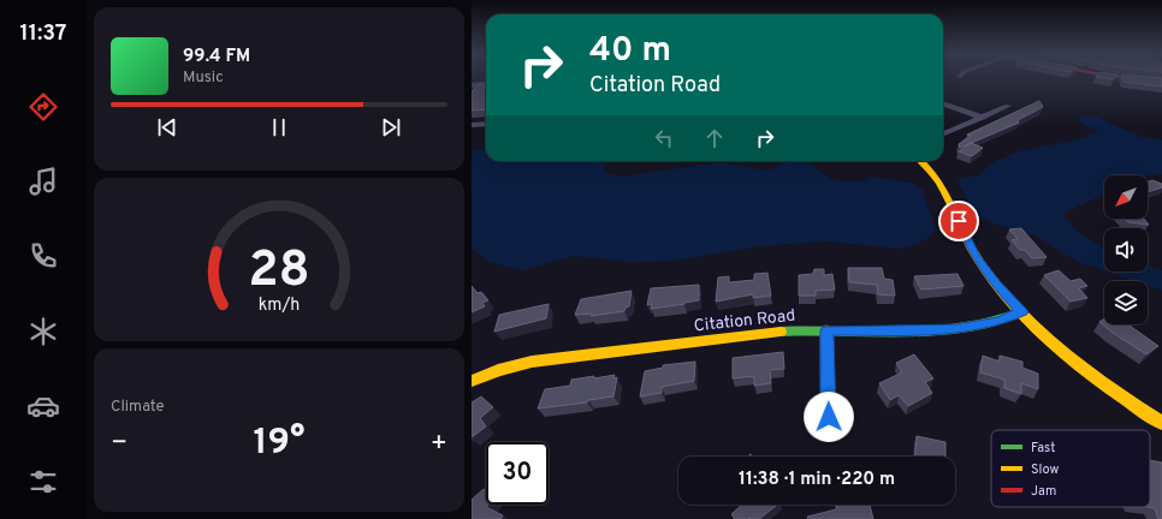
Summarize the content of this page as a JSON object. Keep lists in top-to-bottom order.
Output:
{
  "streets": {
    "street": ["Citation Road"]
  },
  "legend": ["Fast", "Slow", "Jam"],
  "north": "bottom left",
  "page": {
    "tabs": "11:37",
    "turn": ["40 m", "Citation Road"],
    "song": ["99.4 FM", "Music"],
    "tile": "Climate",
    "heat": ["−", "19°", "+"],
    "limit": "30",
    "trip": "11:38 · 1 min · 220 m",
    "gauge": ["28", "km/h"]
  }
}
